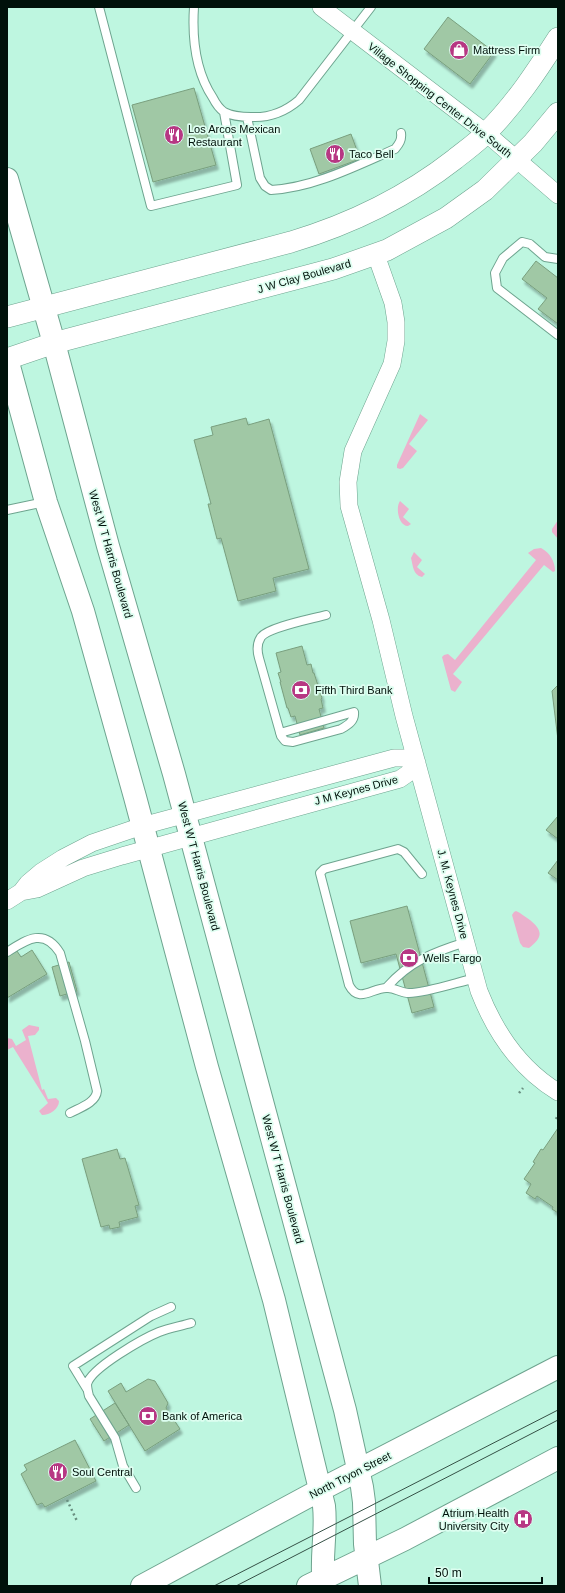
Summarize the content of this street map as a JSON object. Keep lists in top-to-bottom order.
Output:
{
  "streets": {
    "main road": ["West W T Harris Boulevard", "North Tryon Street"],
    "street": [
      "Village Shopping Center Drive South",
      "J W Clay Boulevard",
      "J M Keynes Drive",
      "J. M. Keynes Drive"
    ]
  },
  "crossings": [
    ["Village Shopping Center Drive South", "J W Clay Boulevard"],
    ["J W Clay Boulevard", "West W T Harris Boulevard"],
    ["J W Clay Boulevard", "J. M. Keynes Drive"],
    ["West W T Harris Boulevard", "J M Keynes Drive"],
    ["West W T Harris Boulevard", "North Tryon Street"],
    ["J M Keynes Drive", "J. M. Keynes Drive"]
  ],
  "places": {
    "shop": ["Mattress Firm"],
    "restaurant": ["Los Arcos Mexican Restaurant", "Taco Bell", "Soul Central"],
    "bank": ["Fifth Third Bank", "Wells Fargo", "Bank of America"],
    "hospital": ["Atrium Health University City"]
  },
  "scale_bar": "50 m"
}
